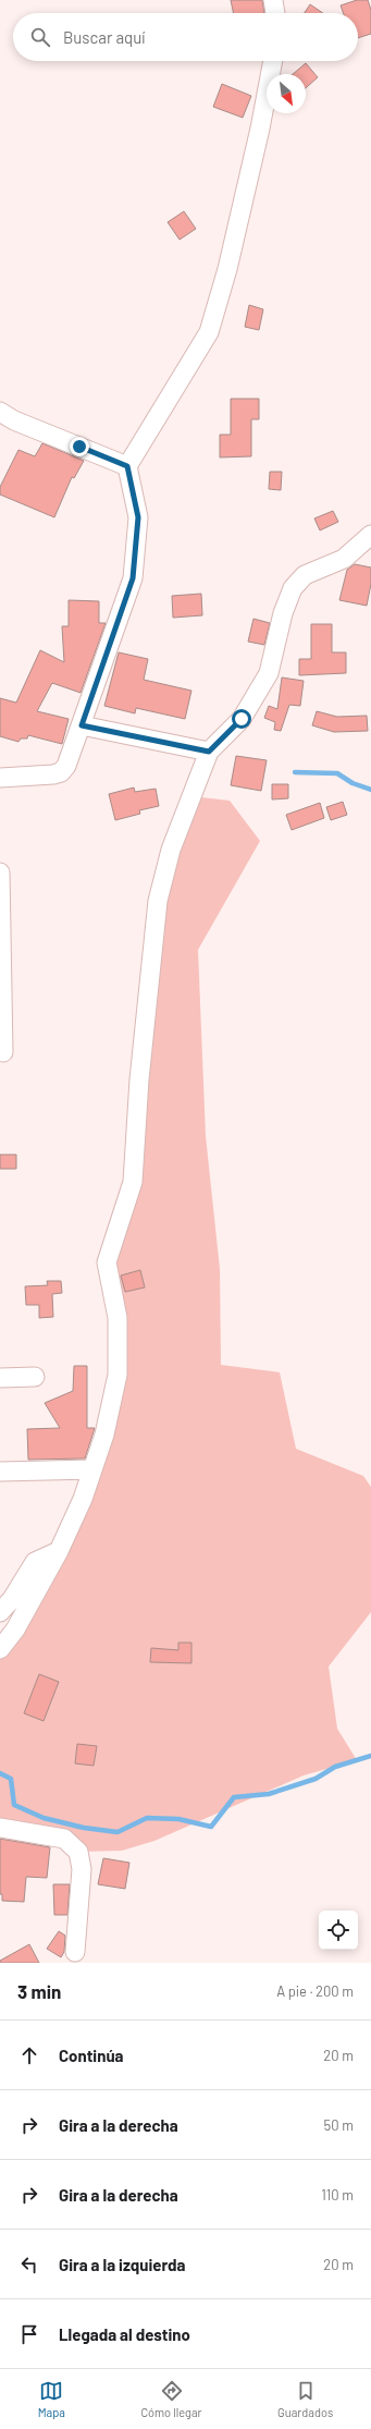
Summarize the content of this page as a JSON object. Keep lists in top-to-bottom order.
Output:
{
  "north": "bottom right",
  "page": {
    "search": "Buscar aquí",
    "heading": ["3 min", "A pie · 200 m"],
    "list": [
      ["Continúa", "20 m"],
      ["Gira a la derecha", "50 m"],
      ["Gira a la derecha", "110 m"],
      ["Gira a la izquierda", "20 m"],
      "Llegada al destino"
    ],
    "nav": ["Mapa", "Cómo llegar", "Guardados"]
  }
}
